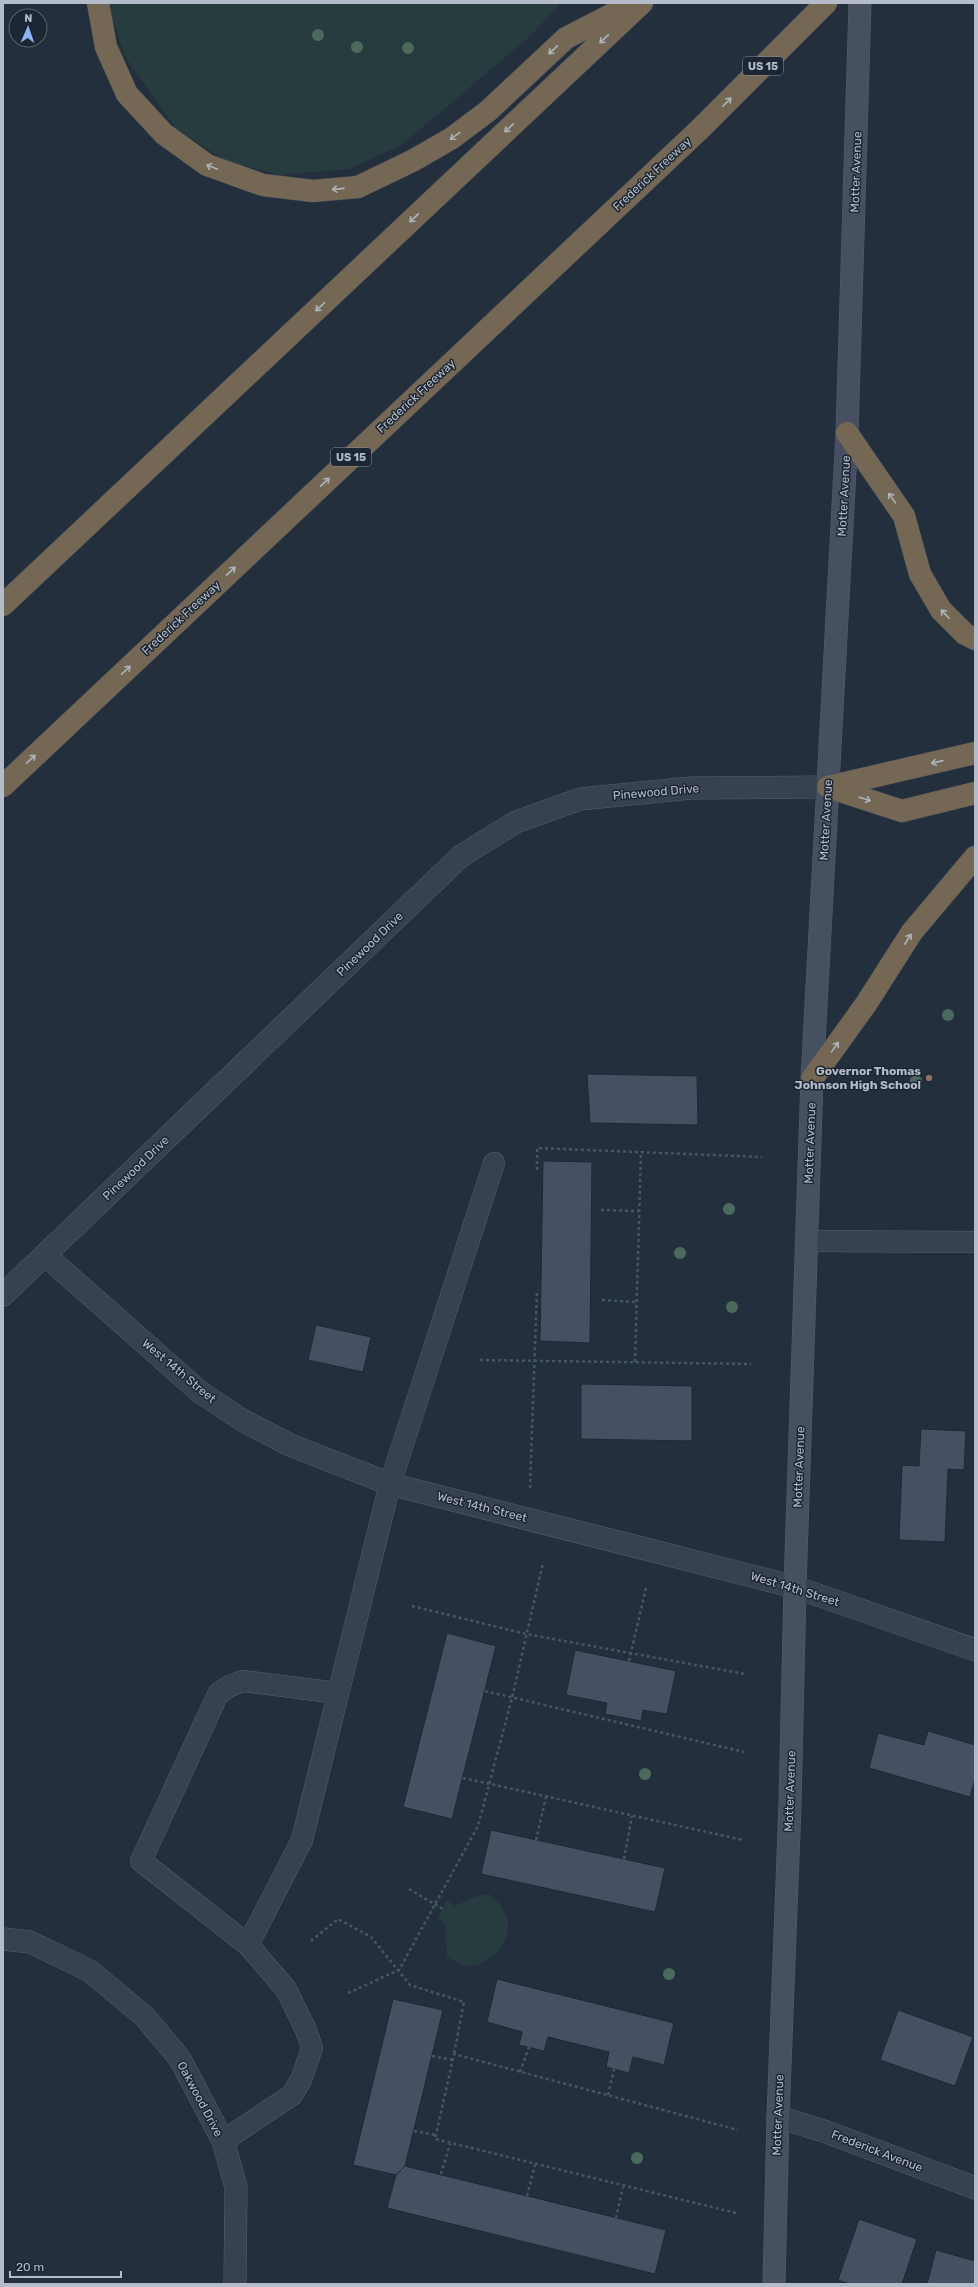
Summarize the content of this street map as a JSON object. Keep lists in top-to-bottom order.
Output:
{
  "streets": {
    "highway": ["US 15", "Frederick Freeway"],
    "main road": ["Motter Avenue"],
    "street": [
      "Pinewood Drive",
      "West 14th Street",
      "Oakwood Drive",
      "Frederick Avenue"
    ]
  },
  "crossings": [
    ["Motter Avenue", "Pinewood Drive"],
    ["Motter Avenue", "West 14th Street"],
    ["Motter Avenue", "Frederick Avenue"],
    ["Pinewood Drive", "West 14th Street"]
  ],
  "places": ["Governor Thomas Johnson High School"],
  "scale_bar": "20 m",
  "north": "top"
}
